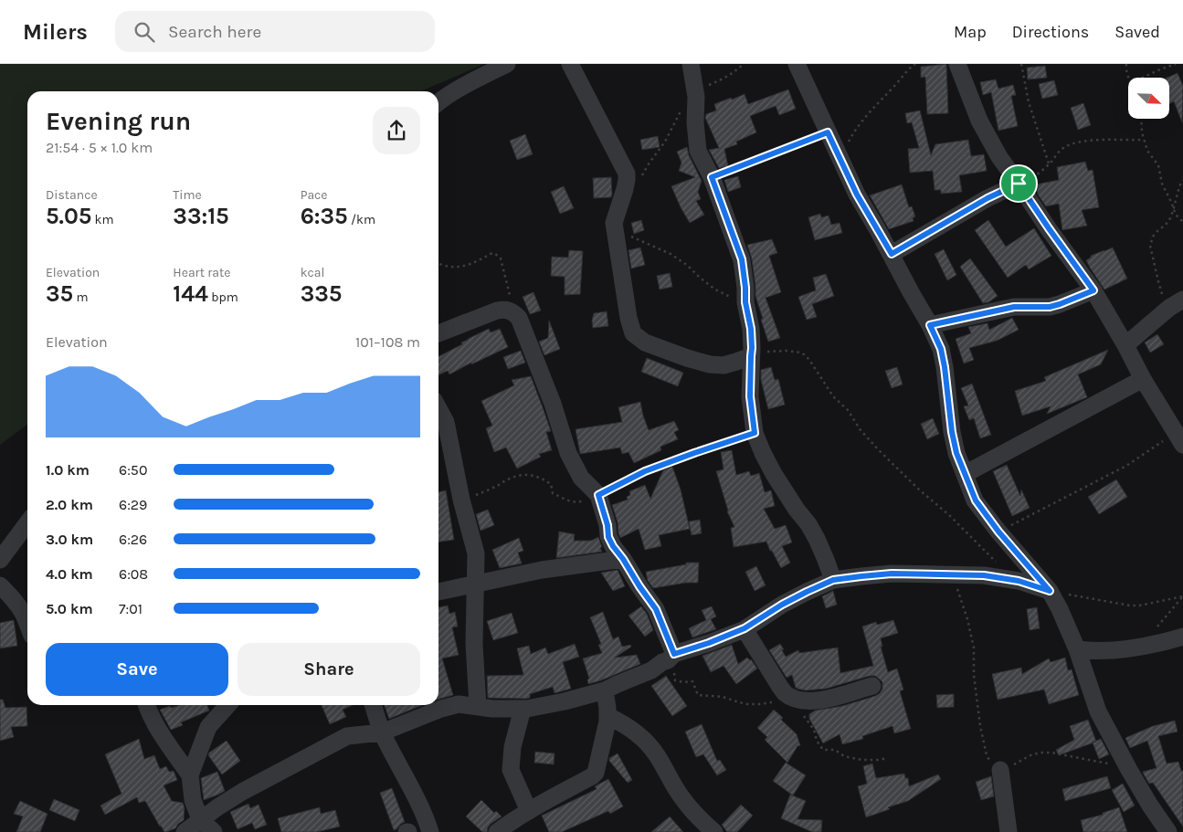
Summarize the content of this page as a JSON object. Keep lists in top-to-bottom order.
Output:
{
  "north": "bottom right",
  "page": {
    "header": "Milers",
    "search": "Search here",
    "nav": ["Map", "Directions", "Saved"],
    "heading": ["Evening run", "21:54 · 5 × 1.0 km"],
    "stats": [
      ["Distance", "5.05 km"],
      ["Time", "33:15"],
      ["Pace", "6:35 /km"],
      ["Elevation", "35 m"],
      ["Heart rate", "144 bpm"],
      ["kcal", "335"]
    ],
    "chart": ["Elevation", "101–108 m"],
    "list": [
      {
        "name": "1.0 km",
        "note": "6:50"
      },
      {
        "name": "2.0 km",
        "note": "6:29"
      },
      {
        "name": "3.0 km",
        "note": "6:26"
      },
      {
        "name": "4.0 km",
        "note": "6:08"
      },
      {
        "name": "5.0 km",
        "note": "7:01"
      }
    ],
    "buttons": ["Save", "Share"]
  }
}
